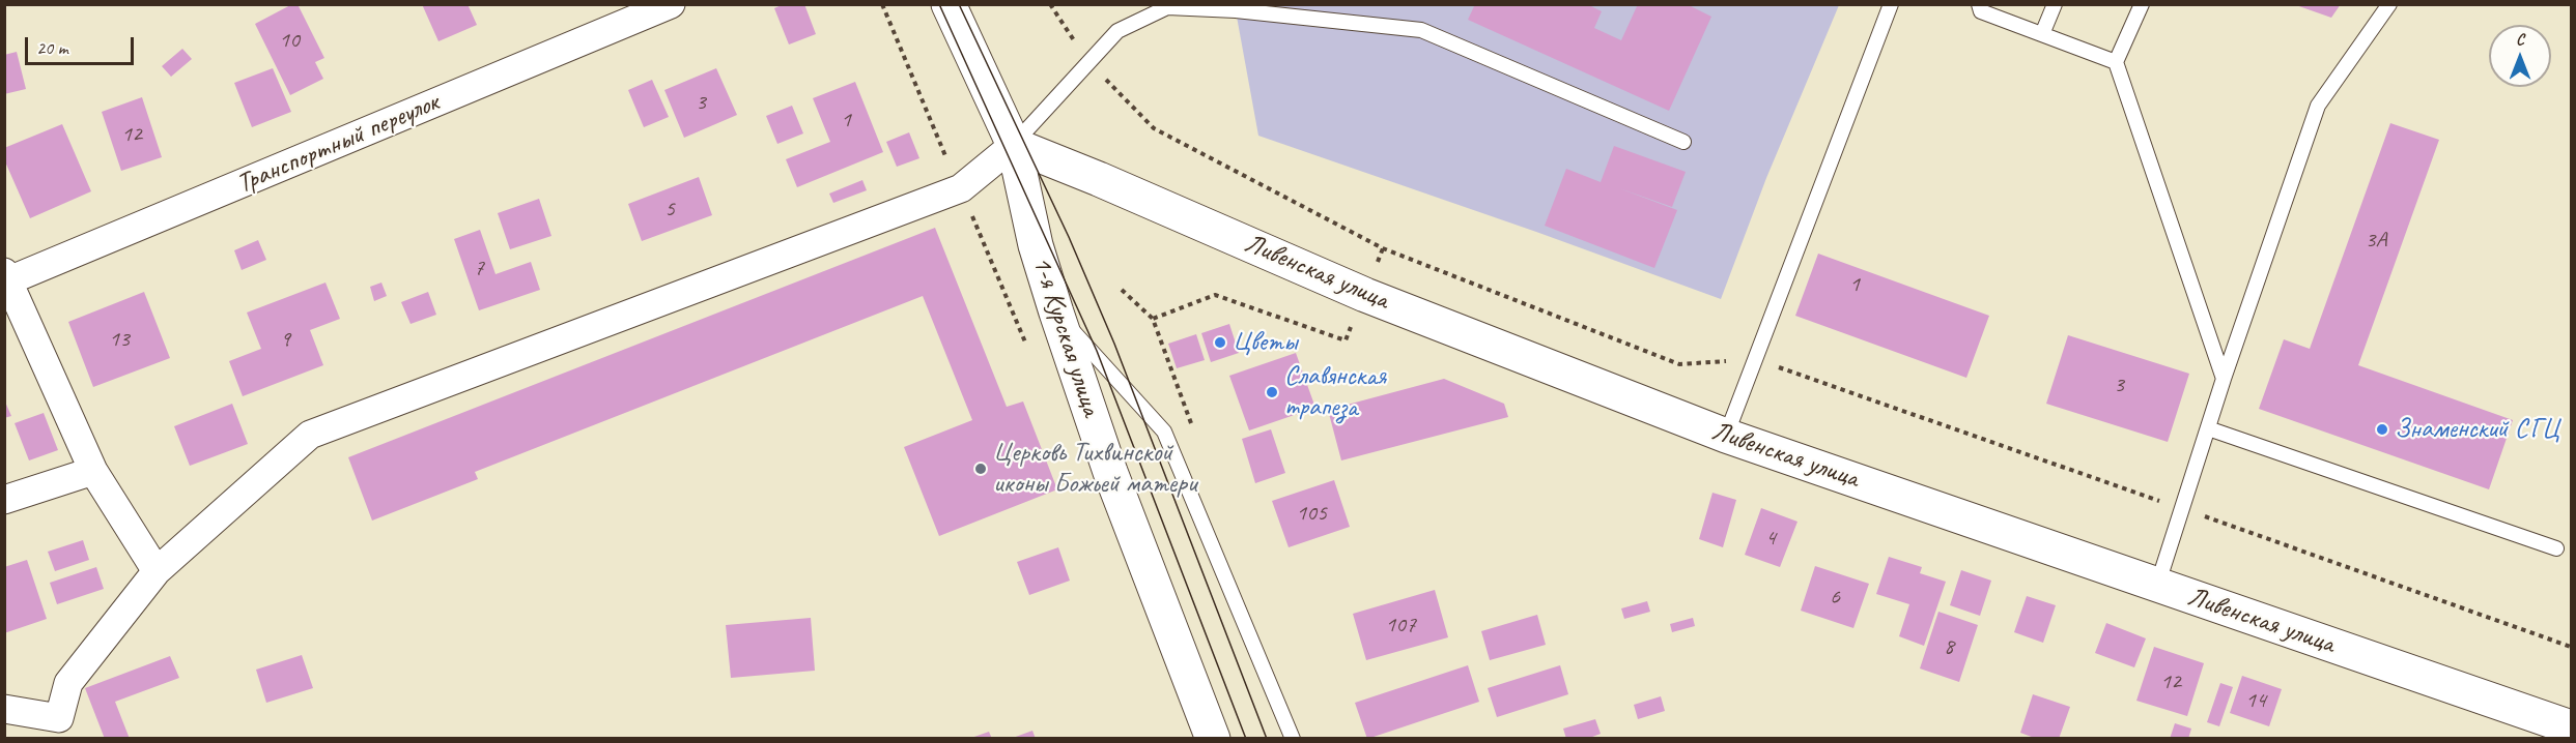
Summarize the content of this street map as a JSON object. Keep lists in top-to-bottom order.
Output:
{
  "streets": {
    "main road": ["Ливенская улица", "1-я Курская улица"],
    "street": ["Транспортный переулок"]
  },
  "crossings": [
    ["Ливенская улица", "1-я Курская улица"]
  ],
  "places": [
    "Цветы",
    "Славянская трапеза",
    "Знаменский СГЦ",
    "Церковь Тихвинской иконы Божьей матери"
  ],
  "house_numbers": [
    "10",
    "3",
    "1",
    "12",
    "5",
    "3А",
    "7",
    "1",
    "13",
    "9",
    "3",
    "105",
    "4",
    "6",
    "107",
    "8",
    "12",
    "14"
  ],
  "scale_bar": "20 m",
  "north": "top"
}
